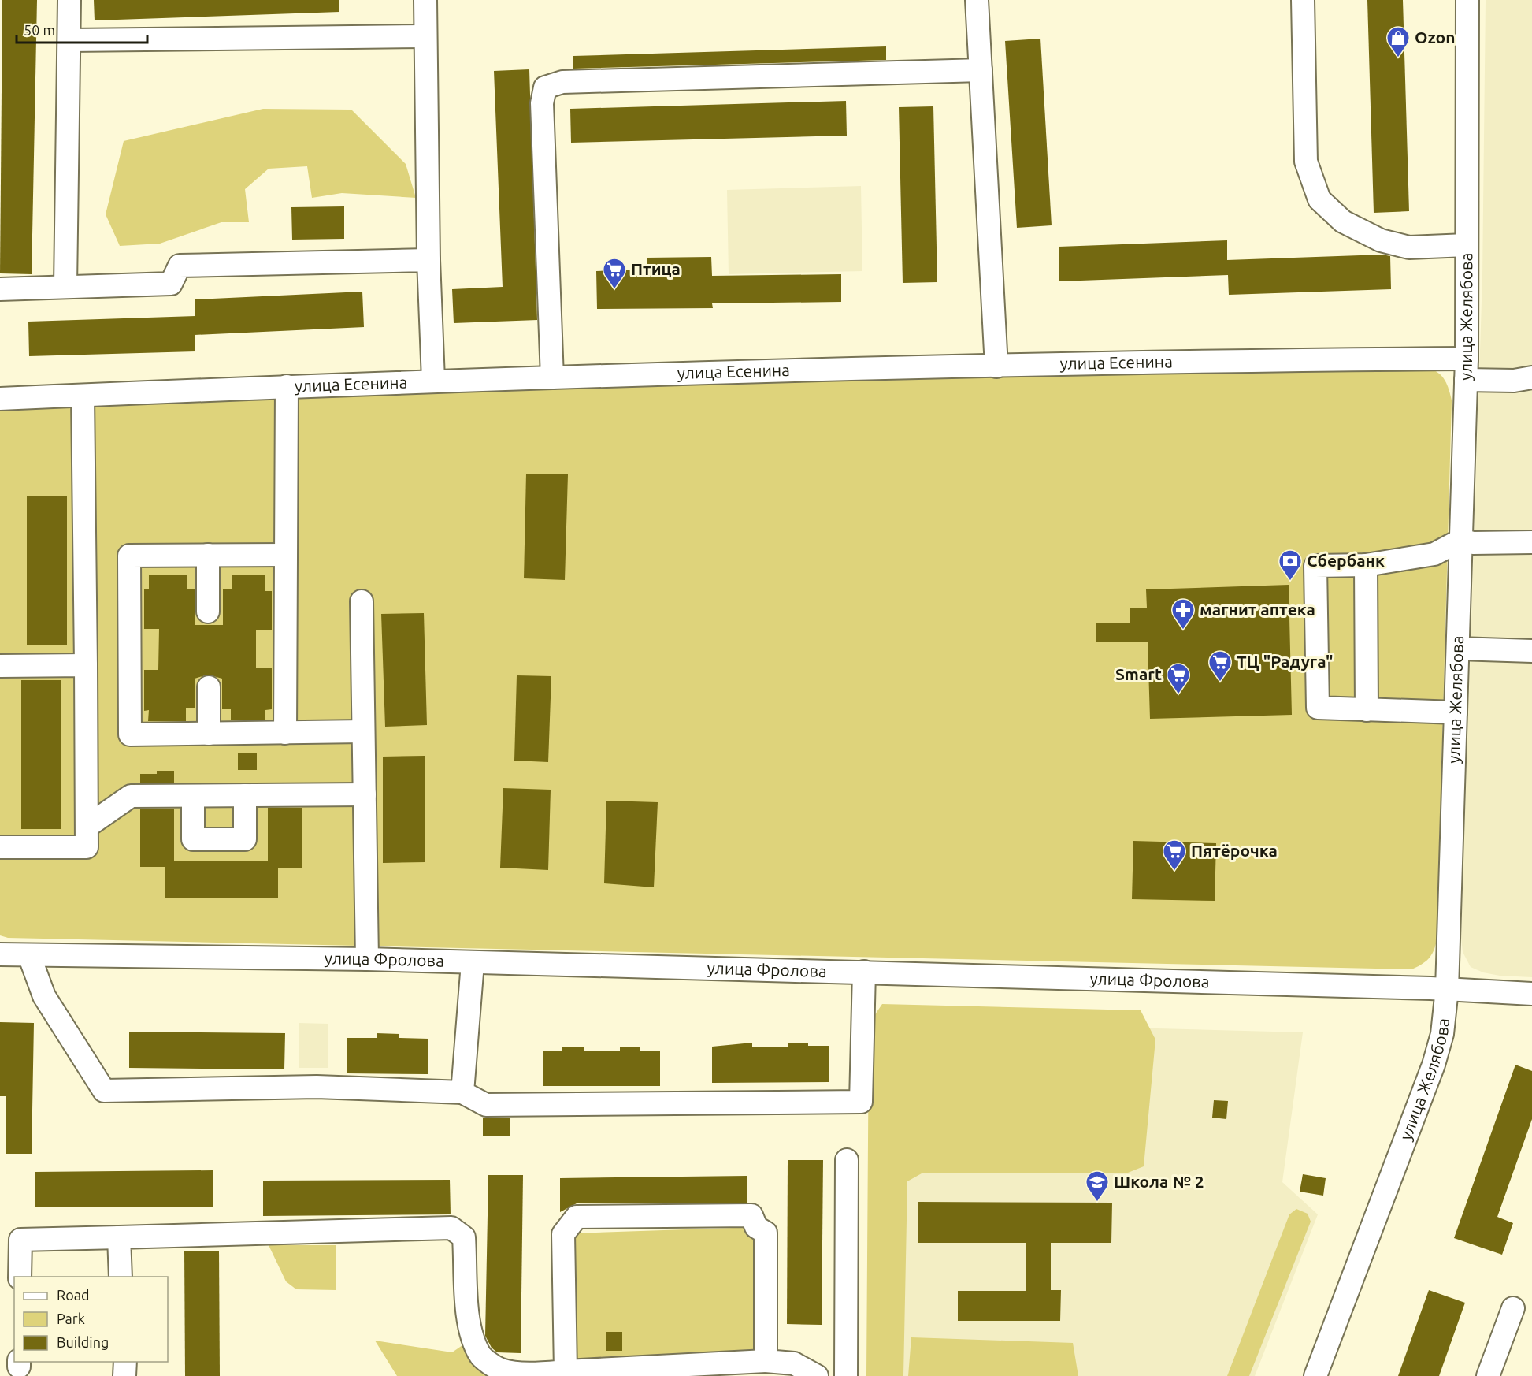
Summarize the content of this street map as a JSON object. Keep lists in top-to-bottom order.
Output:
{
  "streets": {
    "street": ["улица Желябова", "улица Есенина", "улица Фролова"]
  },
  "crossings": [
    ["улица Желябова", "улица Есенина"],
    ["улица Желябова", "улица Фролова"]
  ],
  "places": {
    "shop": ["Ozon"],
    "supermarket": [
      "Птица",
      "ТЦ \"Радуга\"",
      "Smart",
      "Пятёрочка"
    ],
    "bank": ["Сбербанк"],
    "pharmacy": ["магнит аптека"],
    "school or university": ["Школа № 2"]
  },
  "legend": ["Road", "Park", "Building"],
  "scale_bar": "50 m"
}
